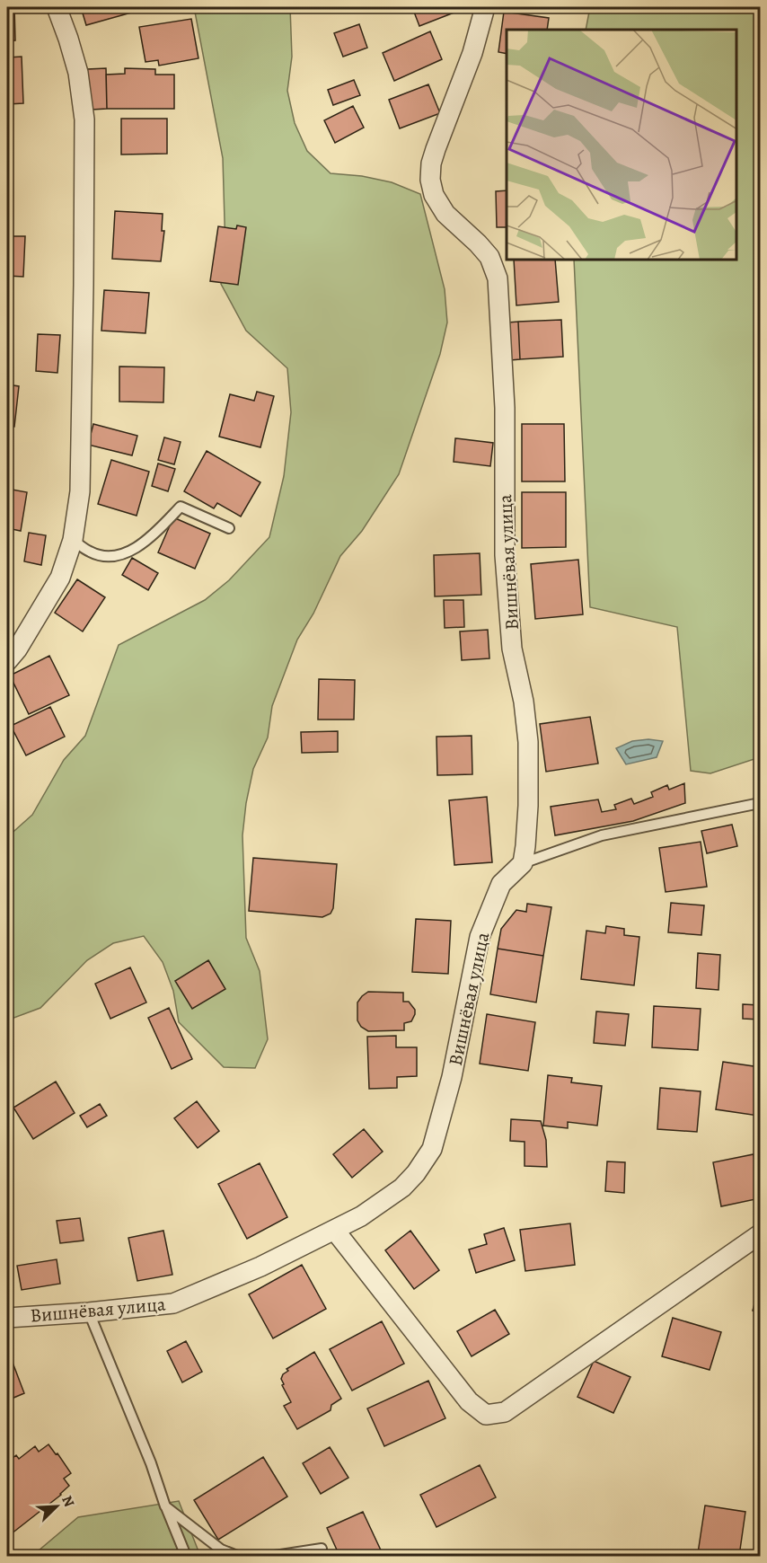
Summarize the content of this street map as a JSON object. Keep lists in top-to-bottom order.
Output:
{
  "streets": {
    "street": ["Вишнёвая улица"]
  },
  "north": "top right"
}
